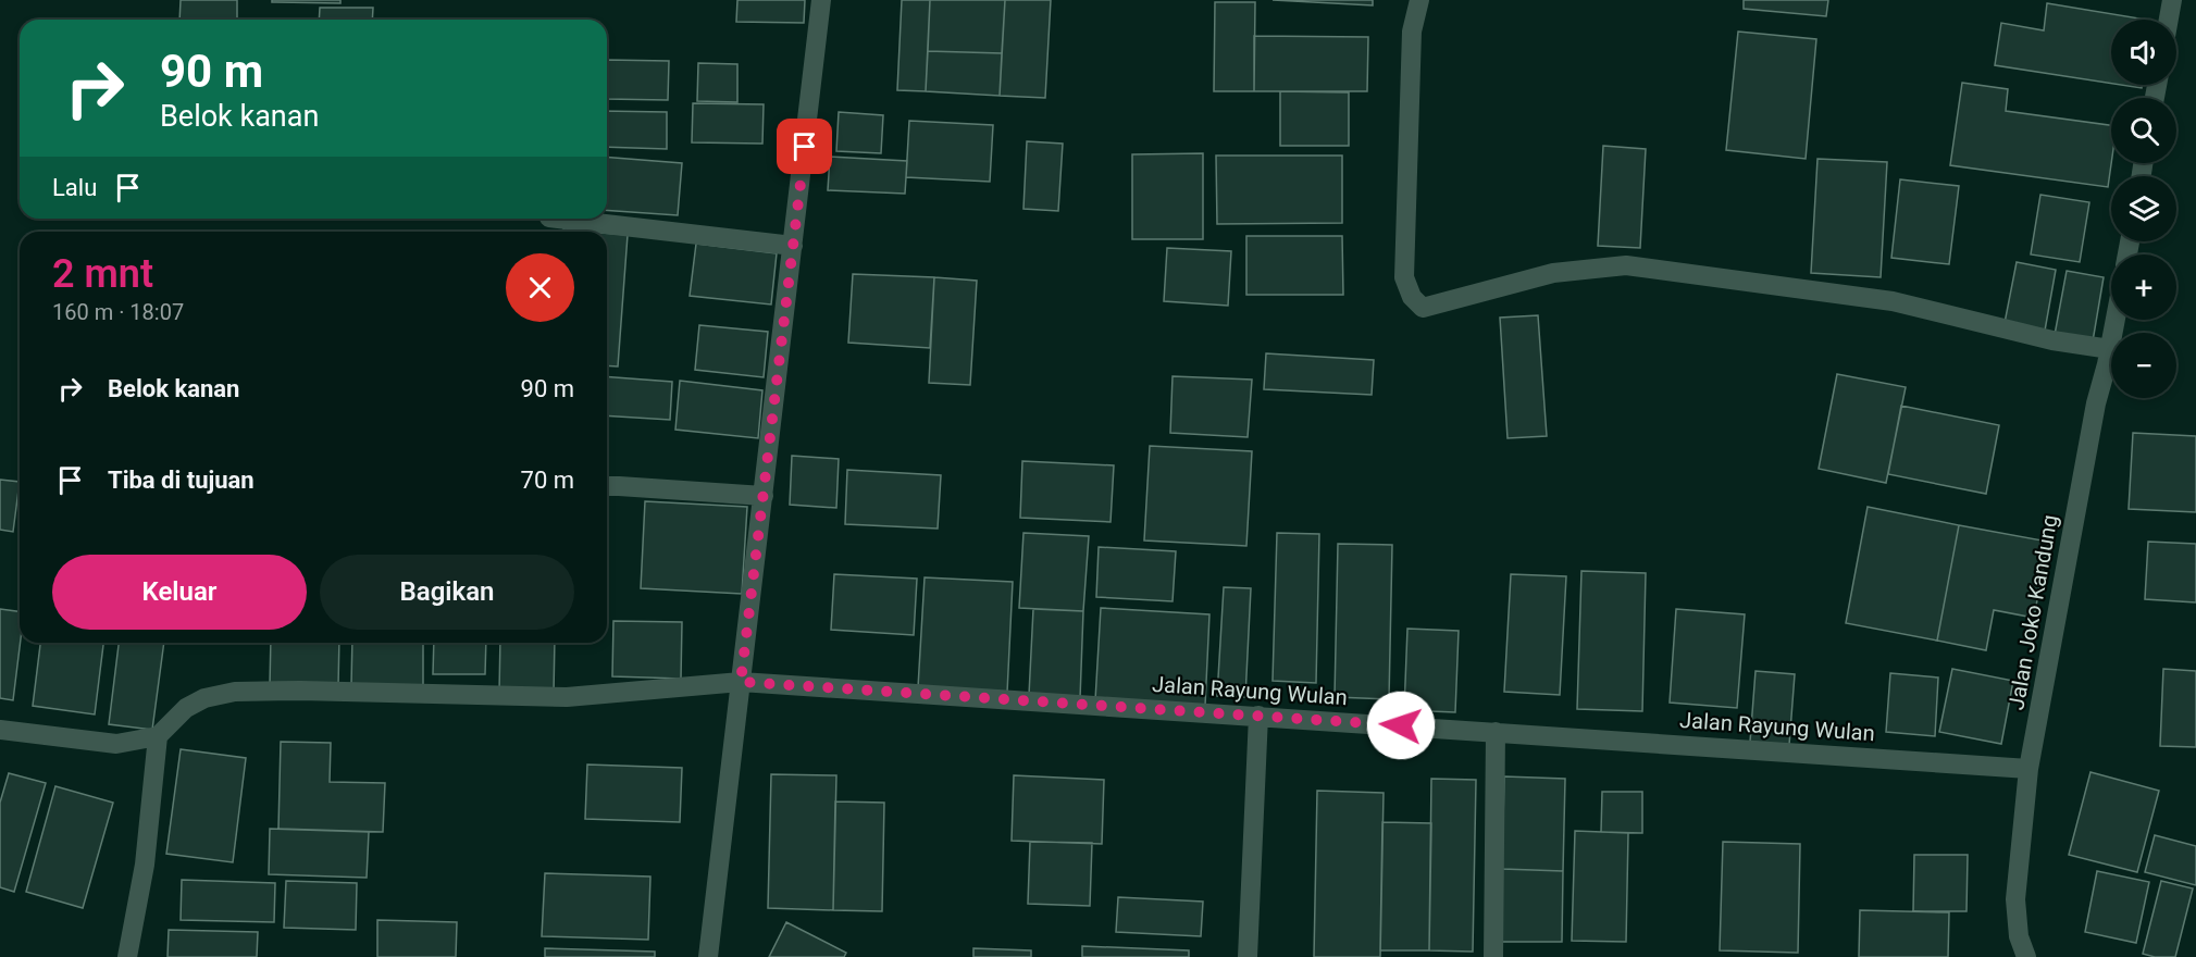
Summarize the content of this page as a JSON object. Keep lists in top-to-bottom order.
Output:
{
  "streets": {
    "street": ["Jalan Joko Kandung", "Jalan Rayung Wulan"]
  },
  "crossings": [
    ["Jalan Joko Kandung", "Jalan Rayung Wulan"]
  ],
  "page": {
    "map_buttons": ["+", "−"],
    "turn": ["90 m", "Belok kanan"],
    "then": "Lalu",
    "heading": ["2 mnt", "160 m · 18:07"],
    "list": [
      {
        "name": "Belok kanan",
        "value": "90 m"
      },
      {
        "name": "Tiba di tujuan",
        "value": "70 m"
      }
    ],
    "buttons": ["Keluar", "Bagikan"]
  }
}
